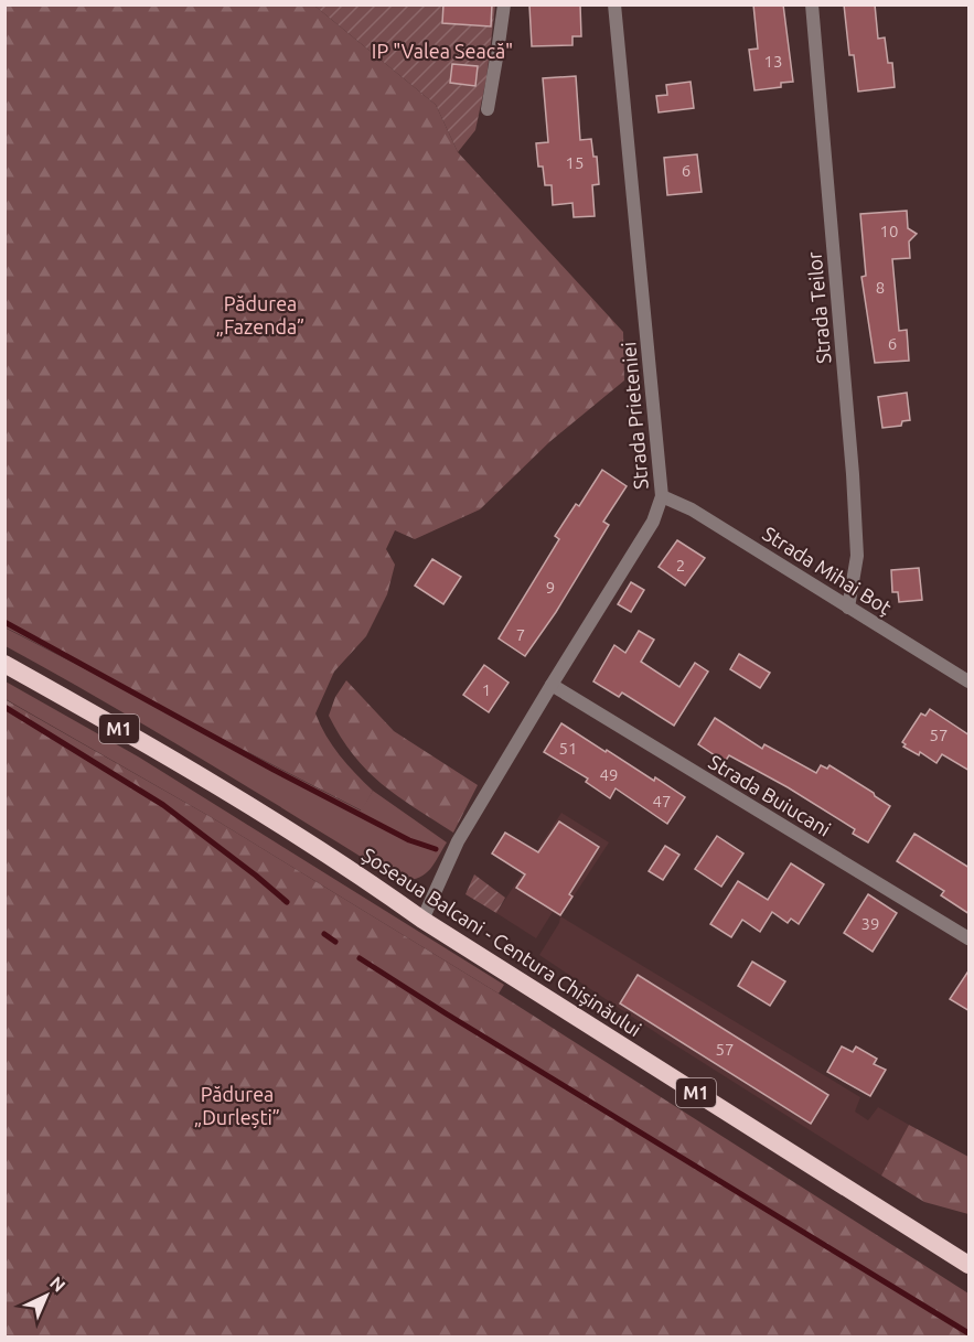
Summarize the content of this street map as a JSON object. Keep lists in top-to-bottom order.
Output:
{
  "streets": {
    "highway": ["M1", "Șoseaua Balcani - Centura Chișinăului"],
    "street": [
      "Strada Teilor",
      "Strada Prieteniei",
      "Strada Mihai Boț",
      "Strada Buiucani"
    ]
  },
  "crossings": [
    ["Strada Teilor", "Strada Mihai Boț"],
    ["Strada Prieteniei", "Strada Mihai Boț"],
    ["Strada Prieteniei", "Strada Buiucani"],
    ["Strada Prieteniei", "Șoseaua Balcani - Centura Chișinăului"]
  ],
  "parks": ["IP \"Valea Seacă\"", "Pădurea „Fazenda”", "Pădurea „Durlești”"],
  "house_numbers": [
    "13",
    "15",
    "6",
    "10",
    "8",
    "6",
    "2",
    "9",
    "7",
    "1",
    "57",
    "51",
    "49",
    "47",
    "39",
    "57"
  ],
  "north": "top right"
}
